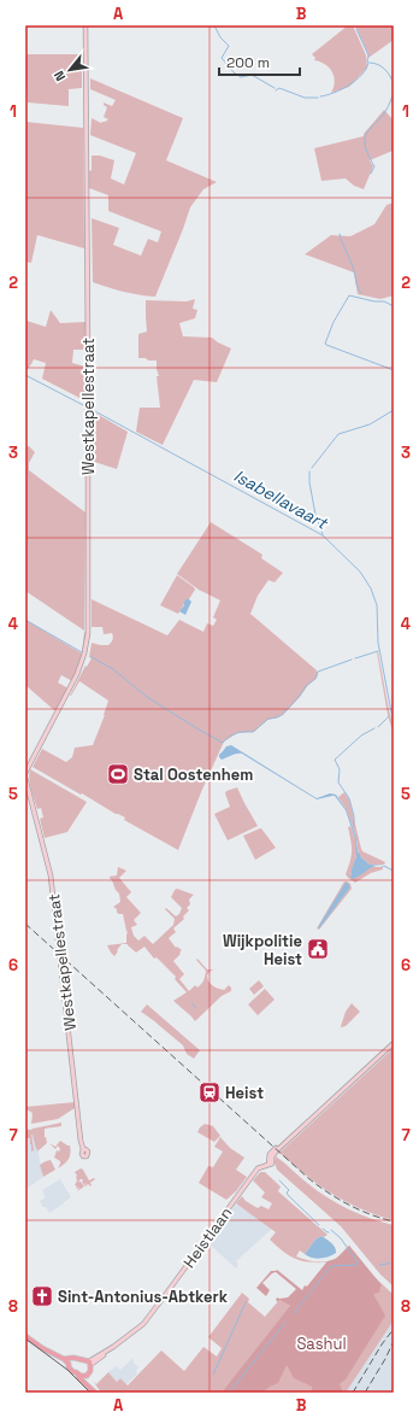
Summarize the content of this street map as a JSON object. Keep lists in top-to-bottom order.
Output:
{
  "streets": {
    "street": ["Westkapellestraat", "Heistlaan"]
  },
  "water": ["Isabellavaart"],
  "parks": ["Sashul"],
  "places": {
    "sports": ["Stal Oostenhem"],
    "public building": ["Wijkpolitie Heist"],
    "station": ["Heist"],
    "church": ["Sint-Antonius-Abtkerk"]
  },
  "scale_bar": "200 m",
  "north": "bottom left",
  "grid": {
    "columns": ["A", "B"],
    "rows": [
      "1",
      "2",
      "3",
      "4",
      "5",
      "6",
      "7",
      "8"
    ]
  }
}
